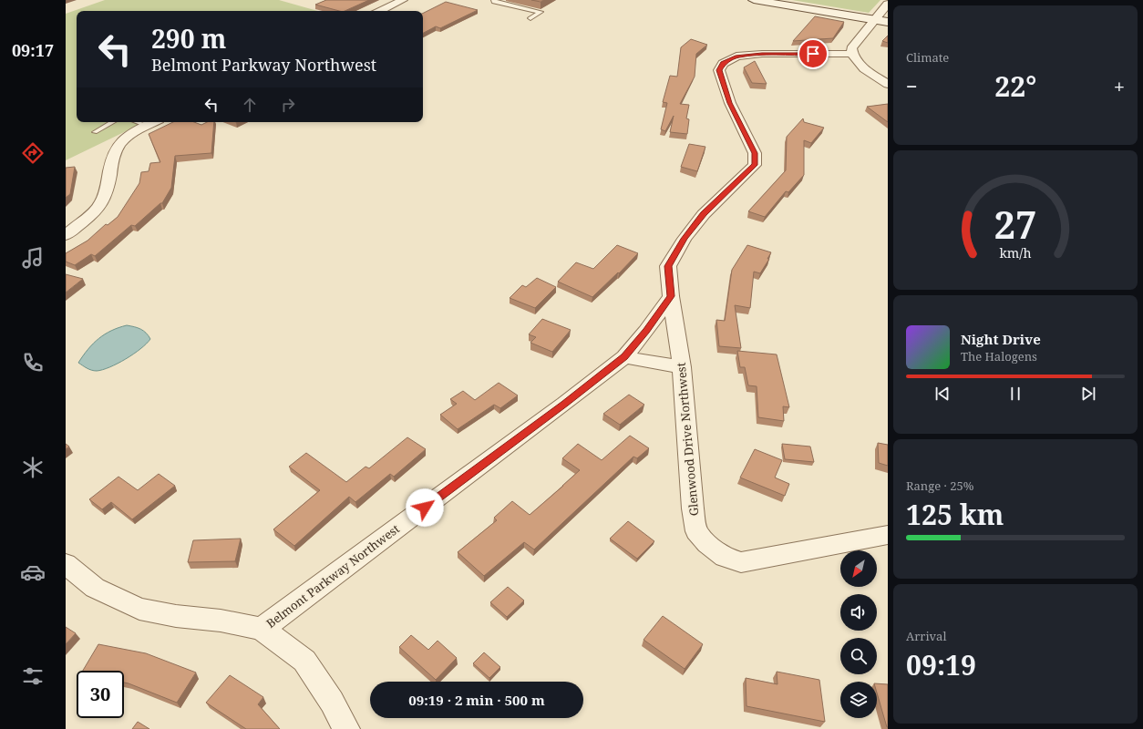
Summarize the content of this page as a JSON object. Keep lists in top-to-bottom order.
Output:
{
  "streets": {
    "street": ["Glenwood Drive Northwest", "Belmont Parkway Northwest"]
  },
  "crossings": [
    ["Glenwood Drive Northwest", "Belmont Parkway Northwest"]
  ],
  "north": "bottom left",
  "page": {
    "tabs": "09:17",
    "tile": [
      "Climate",
      ["Range · 25%", "125 km"],
      ["Arrival", "09:19"]
    ],
    "turn": ["290 m", "Belmont Parkway Northwest"],
    "heat": ["−", "22°", "+"],
    "song": ["Night Drive", "The Halogens"],
    "limit": "30",
    "trip": "09:19 · 2 min · 500 m",
    "gauge": ["27", "km/h"]
  }
}
